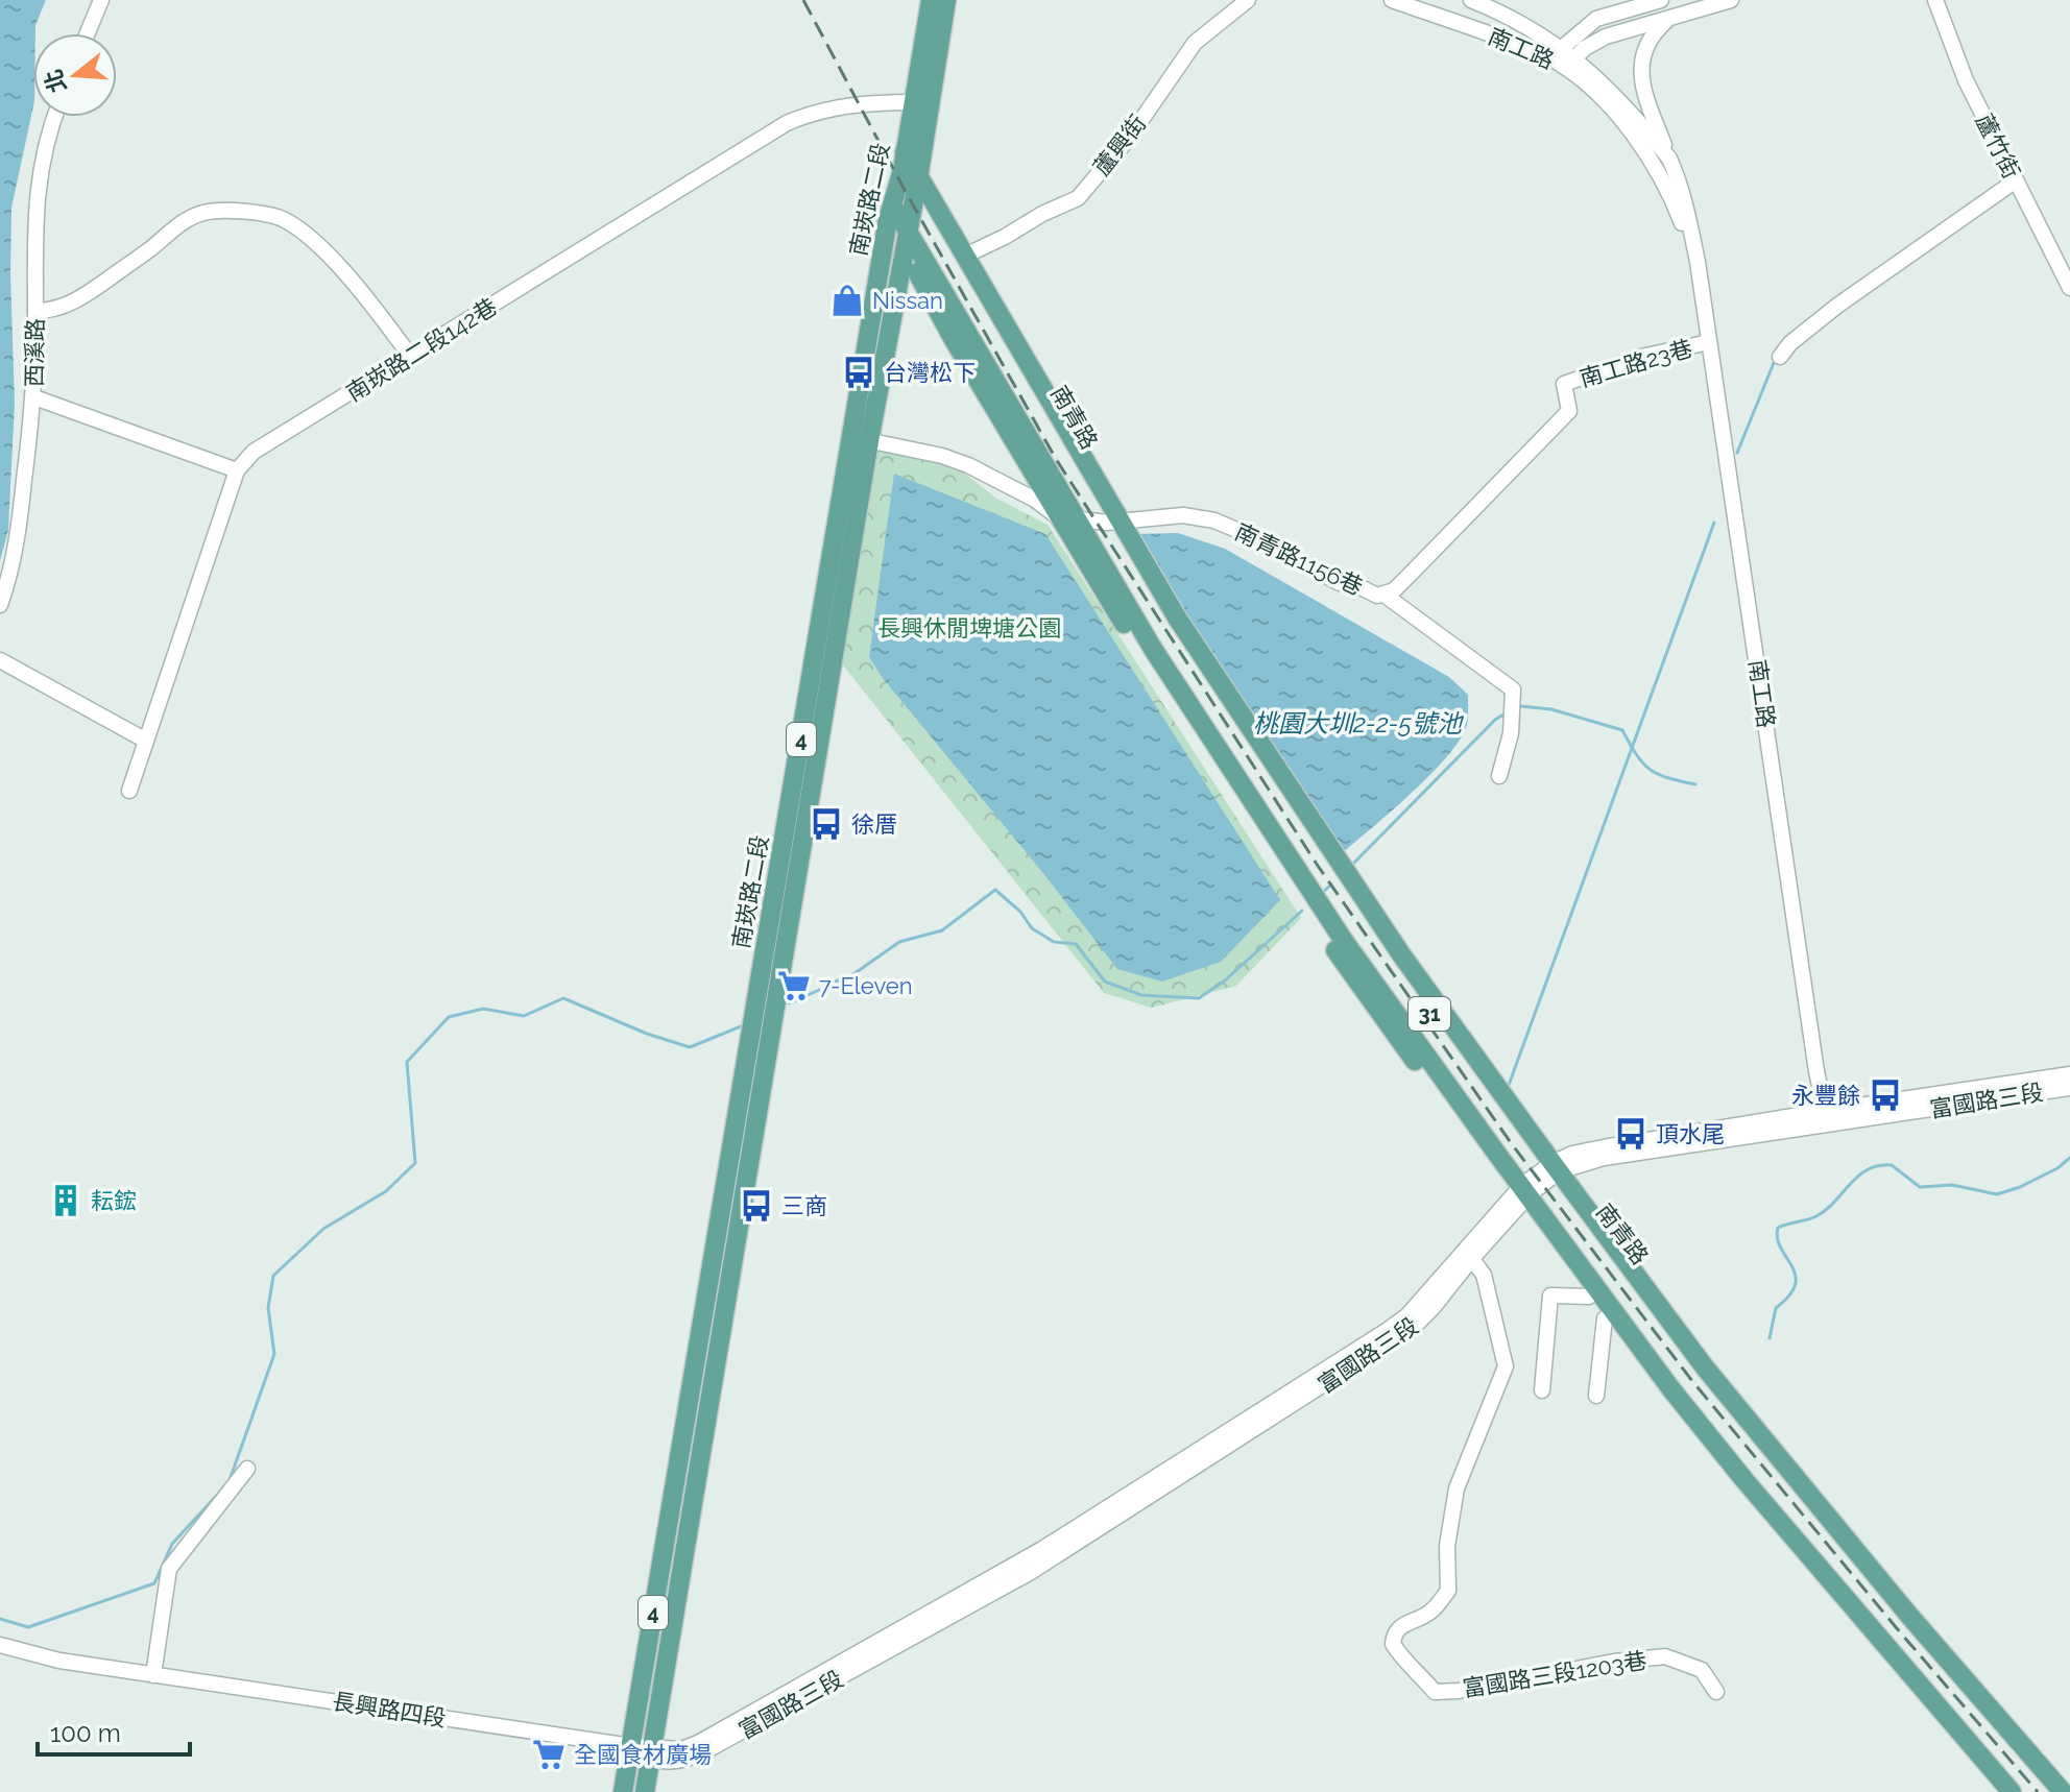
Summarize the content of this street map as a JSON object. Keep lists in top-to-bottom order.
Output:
{
  "streets": {
    "main road": [
      "南崁路二段",
      "南青路",
      "4",
      "31"
    ],
    "street": [
      "南工路",
      "蘆興街",
      "蘆竹街",
      "南崁路二段142巷",
      "西溪路",
      "南工路23巷",
      "南青路1156巷",
      "富國路三段",
      "富國路三段1203巷",
      "長興路四段"
    ]
  },
  "crossings": [
    ["南工路", "南工路23巷"],
    ["南工路", "富國路三段"],
    ["蘆興街", "31"],
    ["南崁路二段", "南崁路二段142巷"],
    ["南崁路二段", "南青路"],
    ["南崁路二段", "31"],
    ["南崁路二段", "富國路三段"],
    ["南崁路二段", "長興路四段"],
    ["南工路23巷", "南青路1156巷"],
    ["南青路", "南青路1156巷"],
    ["南青路", "31"],
    ["南青路", "富國路三段"],
    ["南青路1156巷", "31"],
    ["31", "富國路三段"],
    ["富國路三段", "富國路三段1203巷"]
  ],
  "water": ["桃園大圳2-2-5號池"],
  "parks": ["長興休閒埤塘公園"],
  "places": {
    "shop": ["Nissan"],
    "bus stop": [
      "台灣松下",
      "徐厝",
      "永豐餘",
      "頂水尾",
      "三商"
    ],
    "supermarket": ["7-Eleven", "全國食材廣場"],
    "building": ["耘鋐"]
  },
  "scale_bar": "100 m",
  "north": "left"
}
